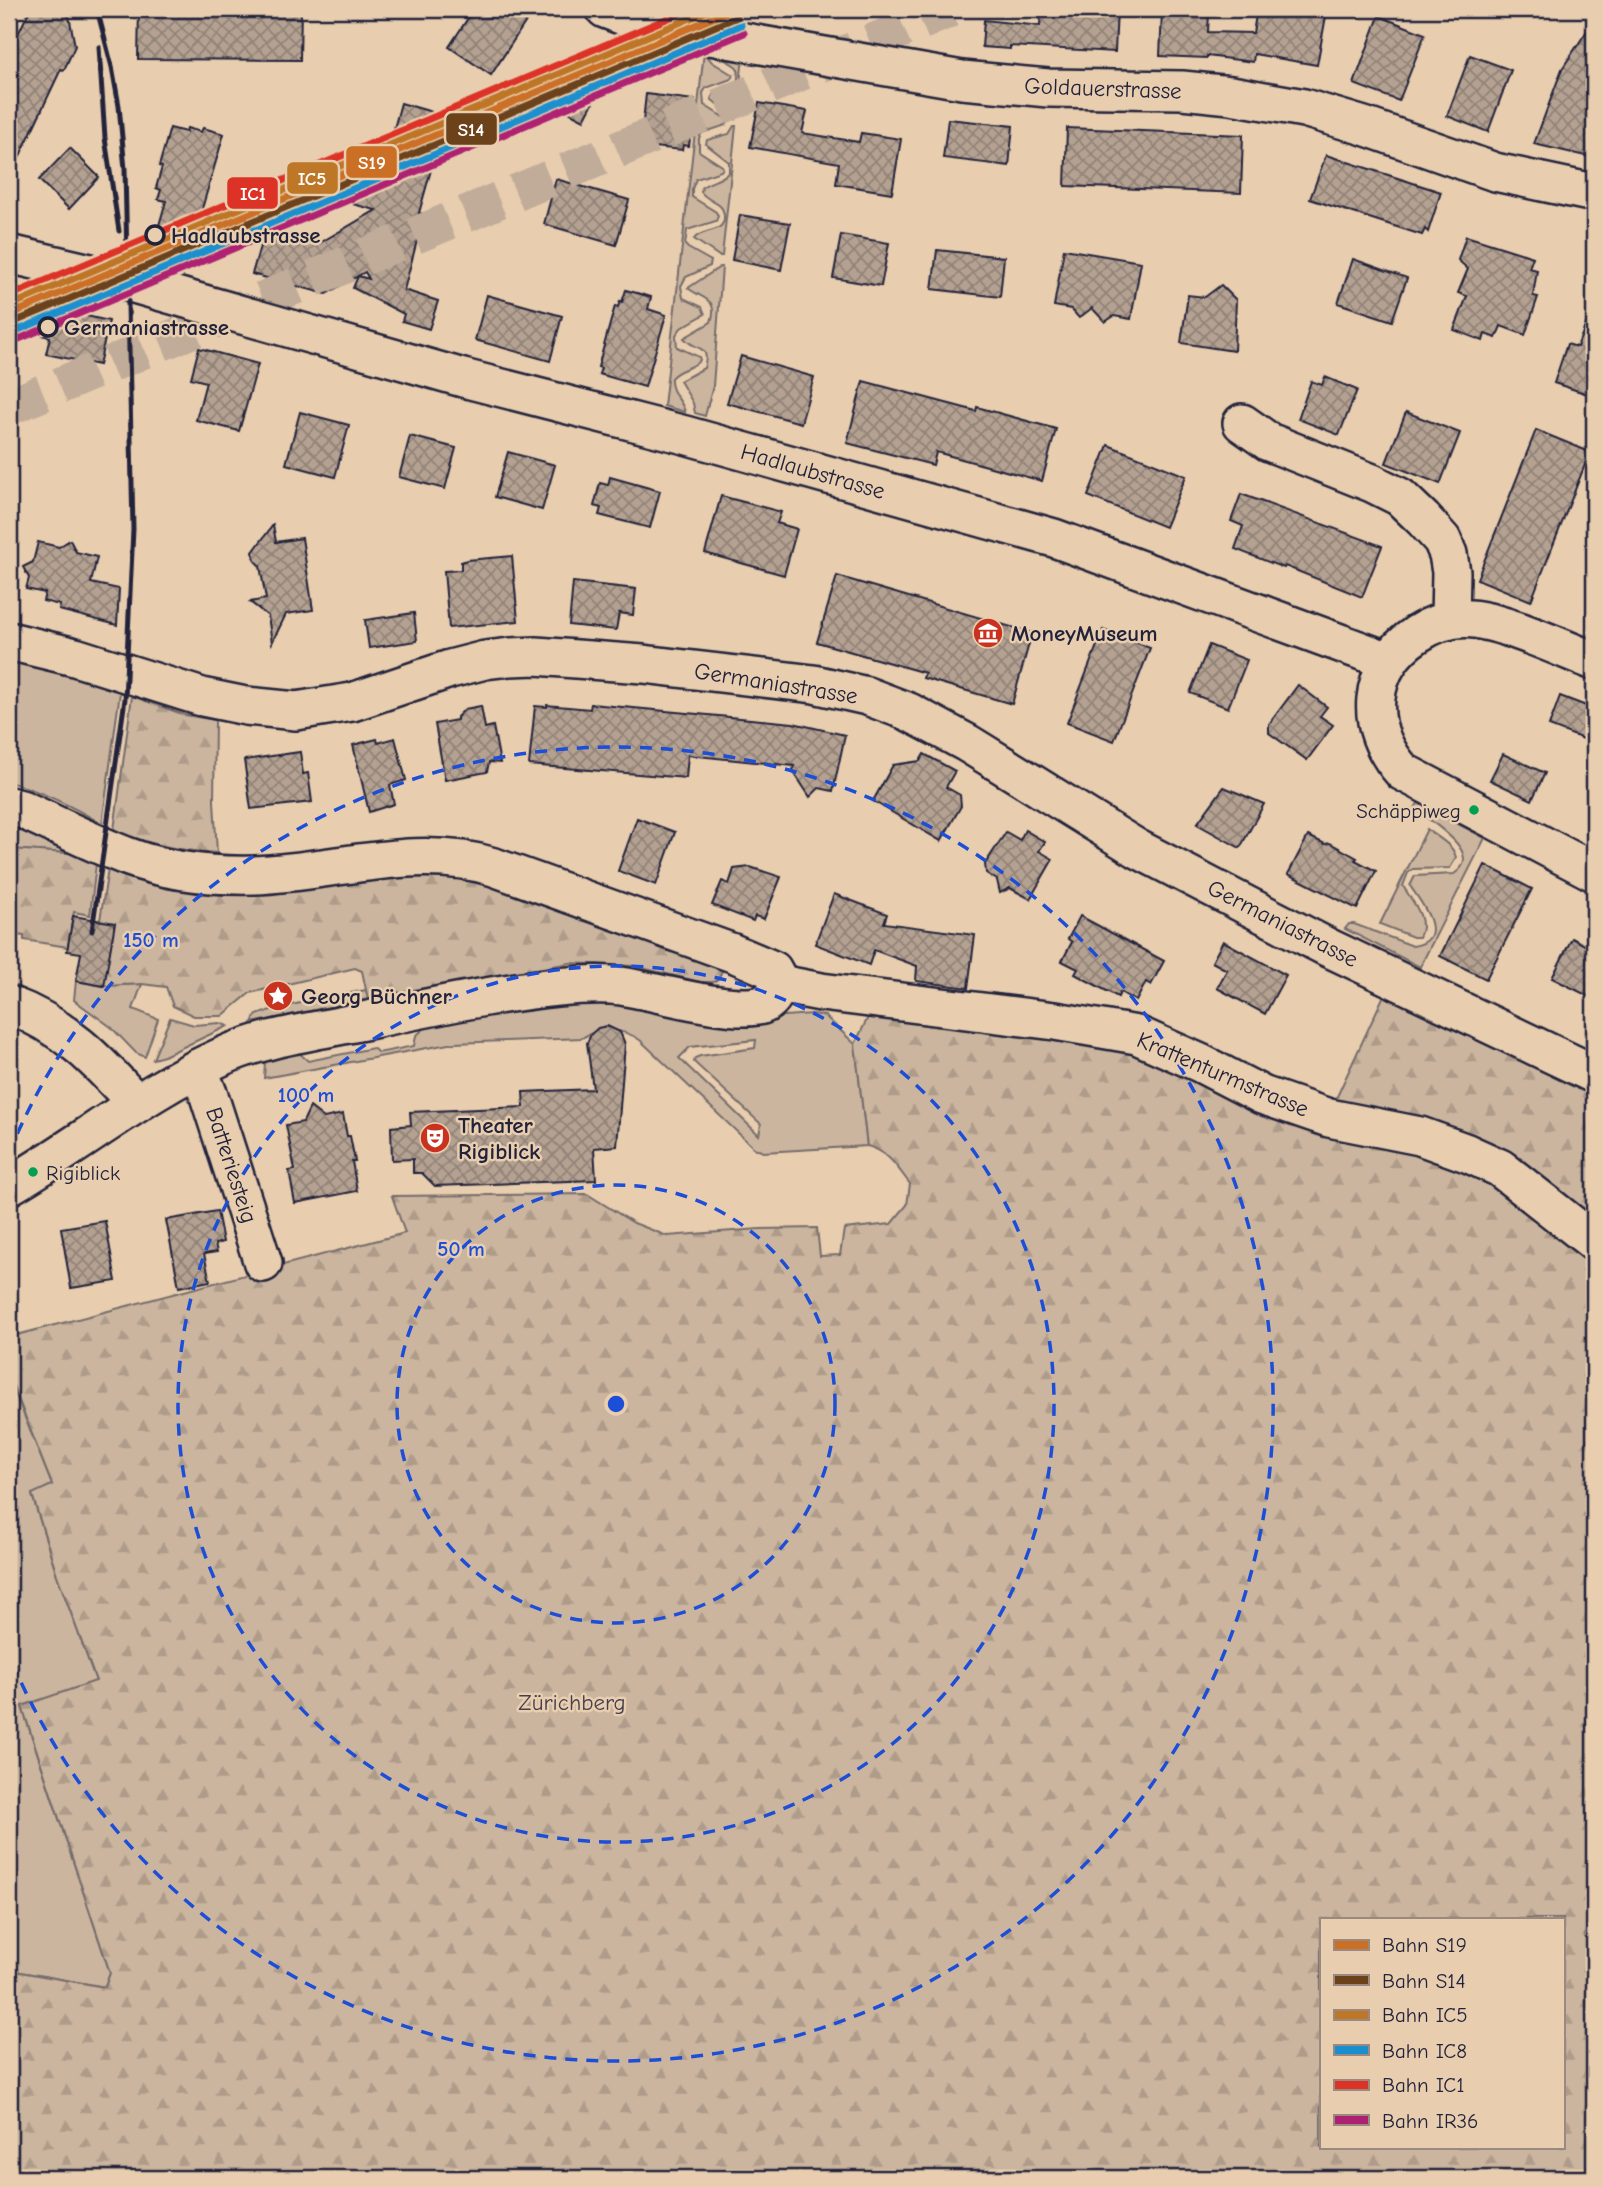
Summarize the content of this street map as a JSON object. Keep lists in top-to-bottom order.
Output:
{
  "streets": {
    "street": [
      "Goldauerstrasse",
      "Hadlaubstrasse",
      "Germaniastrasse",
      "Krattenturmstrasse",
      "Batteriesteig"
    ]
  },
  "parks": ["Zürichberg"],
  "places": {
    "other": [
      "Hadlaubstrasse",
      "Germaniastrasse",
      "Schäppiweg",
      "Rigiblick"
    ],
    "museum": ["MoneyMuseum"],
    "place": ["Georg Büchner"],
    "theatre": ["Theater Rigiblick"]
  },
  "lines": [
    "rail line S19",
    "rail line IC5",
    "rail line IC1",
    "rail line S14",
    "rail line IC8",
    "rail line IR36"
  ],
  "legend": [
    "Bahn S19",
    "Bahn S14",
    "Bahn IC5",
    "Bahn IC8",
    "Bahn IC1",
    "Bahn IR36"
  ],
  "rings": ["150 m", "100 m", "50 m"]
}
